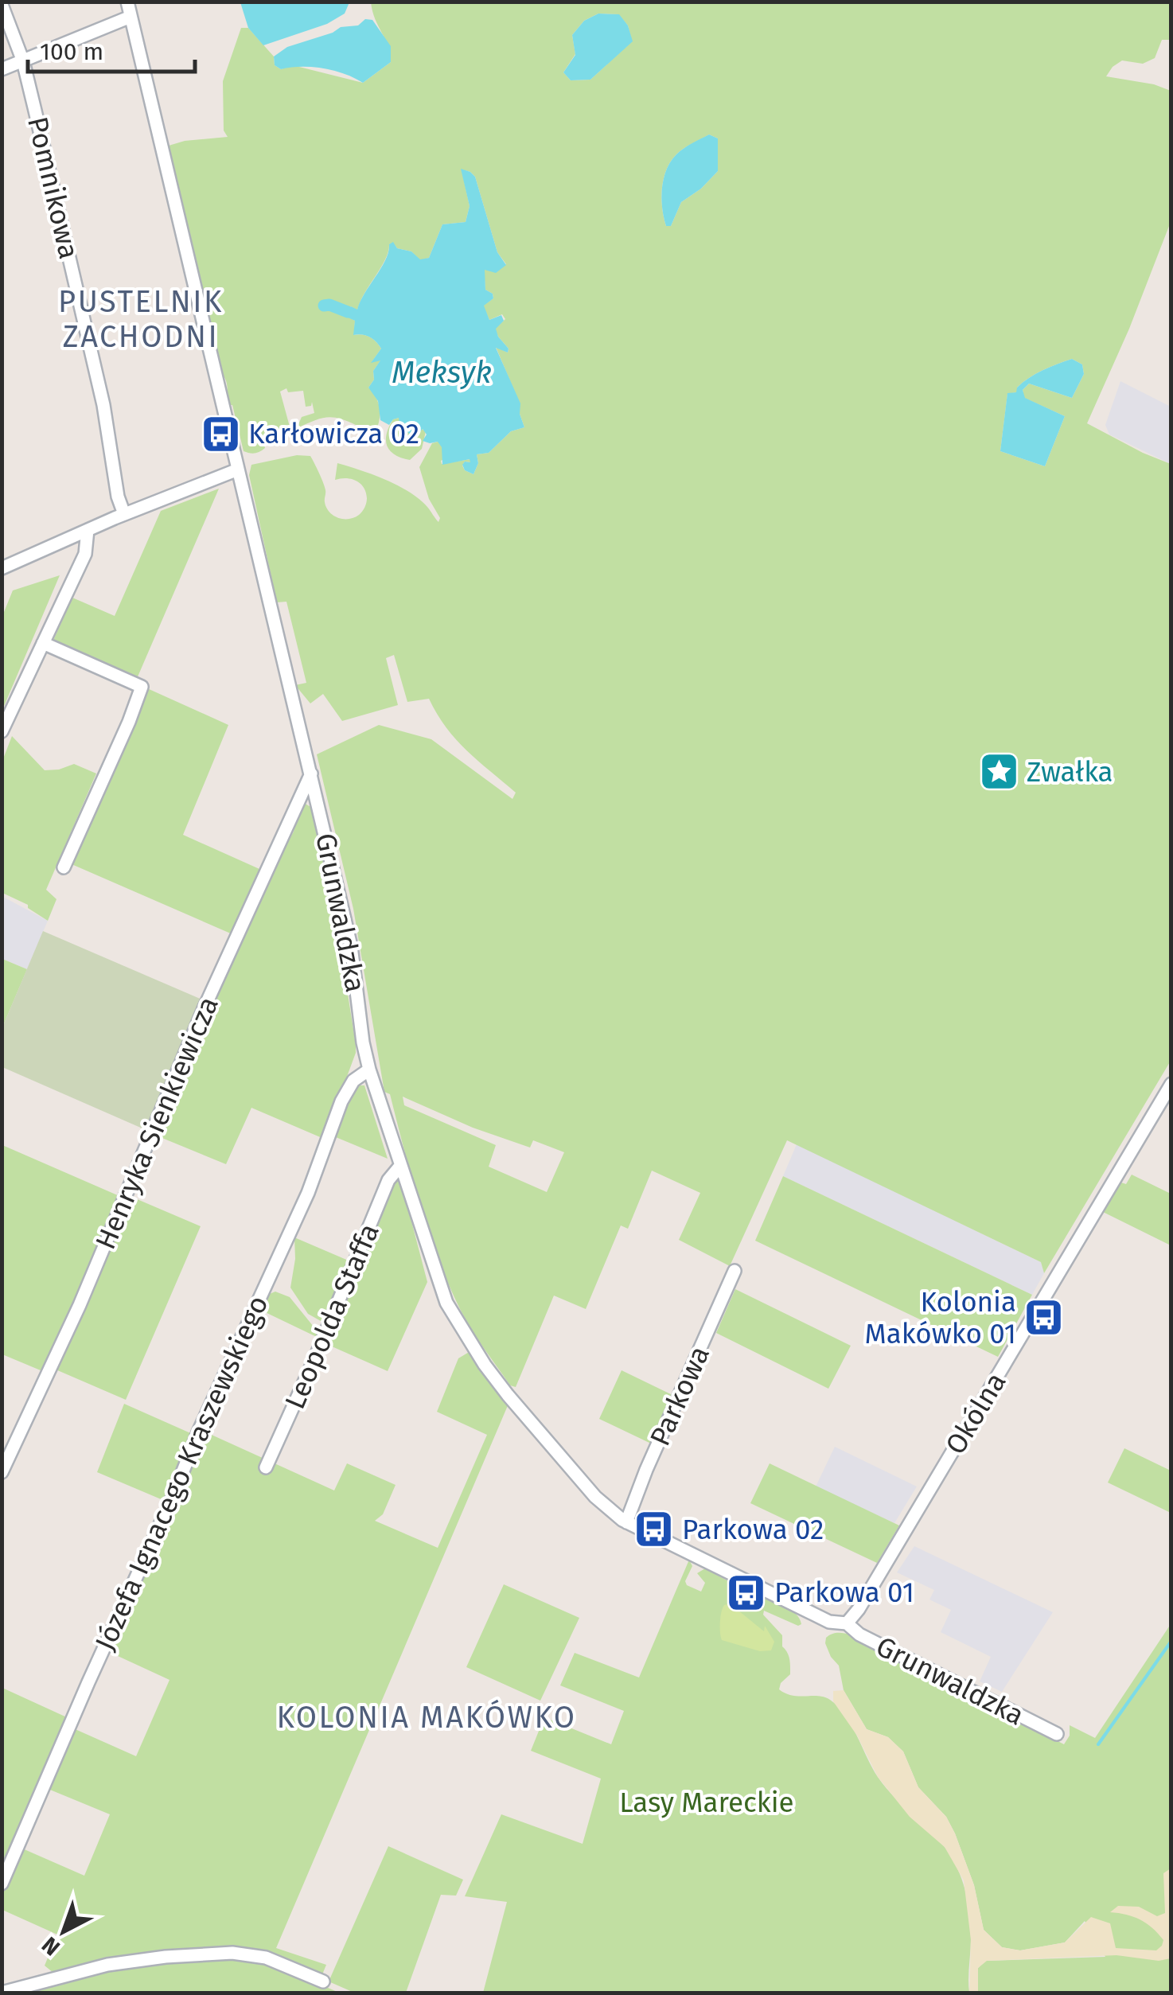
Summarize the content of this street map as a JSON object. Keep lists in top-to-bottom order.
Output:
{
  "streets": {
    "street": [
      "Pomnikowa",
      "Grunwaldzka",
      "Henryka Sienkiewicza",
      "Leopolda Staffa",
      "Parkowa",
      "Okólna",
      "Józefa Ignacego Kraszewskiego"
    ]
  },
  "crossings": [
    ["Grunwaldzka", "Henryka Sienkiewicza"],
    ["Grunwaldzka", "Leopolda Staffa"],
    ["Grunwaldzka", "Parkowa"],
    ["Grunwaldzka", "Okólna"],
    ["Grunwaldzka", "Józefa Ignacego Kraszewskiego"]
  ],
  "districts": ["PUSTELNIK ZACHODNI", "KOLONIA MAKÓWKO"],
  "water": ["Meksyk"],
  "parks": ["Lasy Mareckie"],
  "places": {
    "bus stop": [
      "Karłowicza 02",
      "Kolonia Makówko 01",
      "Parkowa 02",
      "Parkowa 01"
    ],
    "place": ["Zwałka"]
  },
  "scale_bar": "100 m",
  "north": "bottom left"
}
